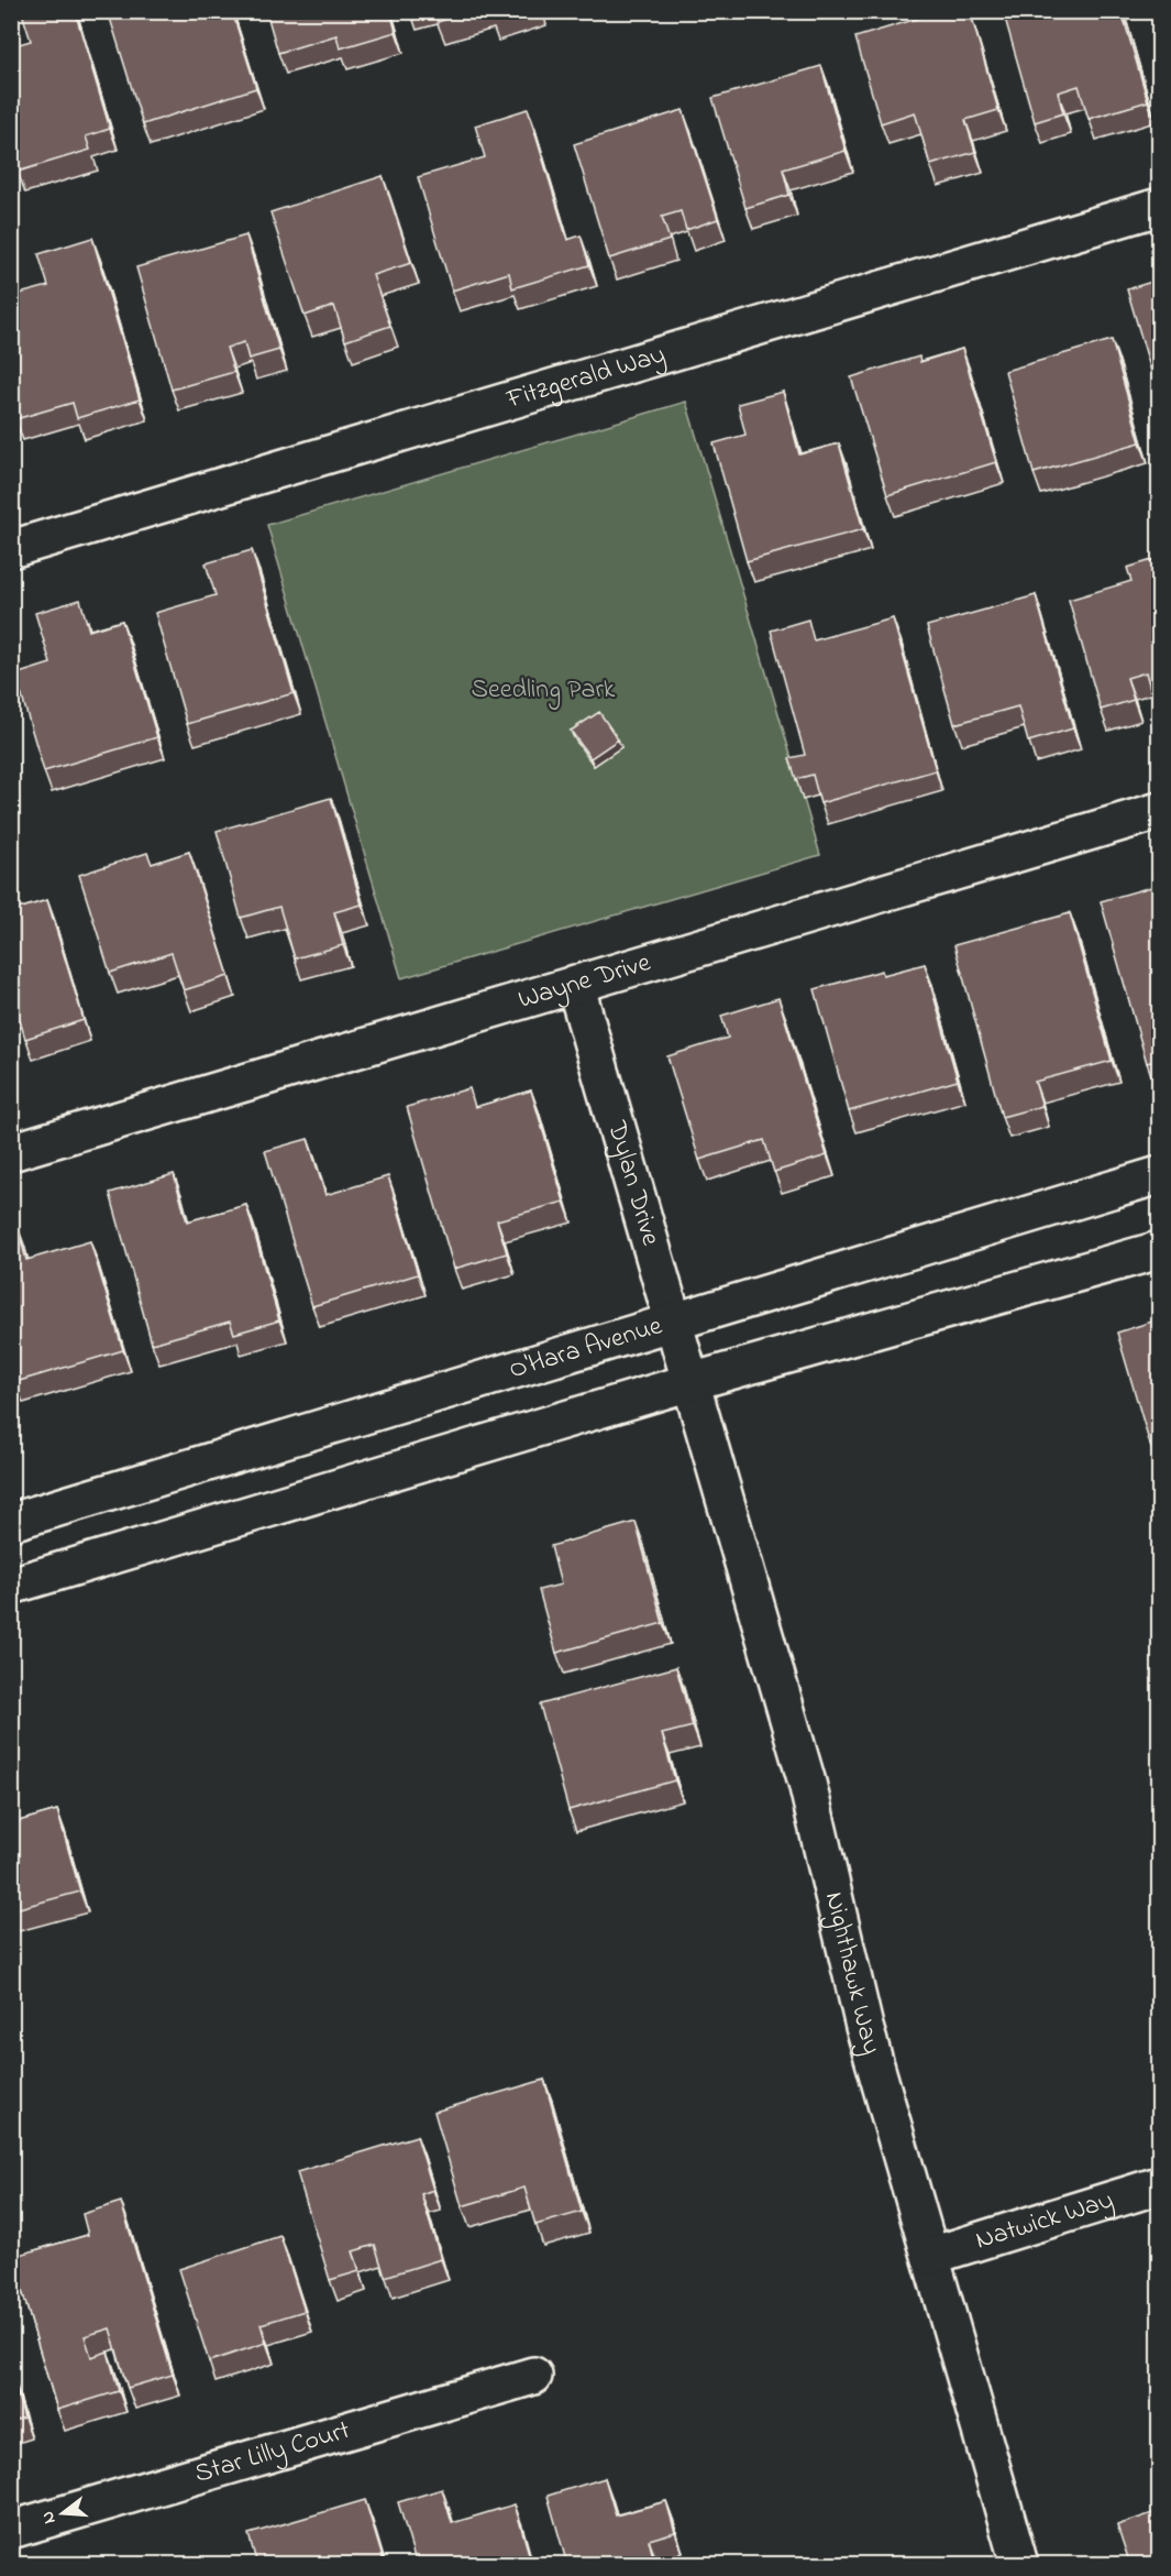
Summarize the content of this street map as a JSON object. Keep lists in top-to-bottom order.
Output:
{
  "streets": {
    "street": [
      "Fitzgerald Way",
      "Wayne Drive",
      "Dylan Drive",
      "O'Hara Avenue",
      "Nighthawk Way",
      "Natwick Way",
      "Star Lilly Court"
    ]
  },
  "crossings": [
    ["Wayne Drive", "Dylan Drive"],
    ["Dylan Drive", "O'Hara Avenue"],
    ["Dylan Drive", "Nighthawk Way"],
    ["Nighthawk Way", "Natwick Way"]
  ],
  "parks": ["Seedling Park"],
  "north": "left"
}
